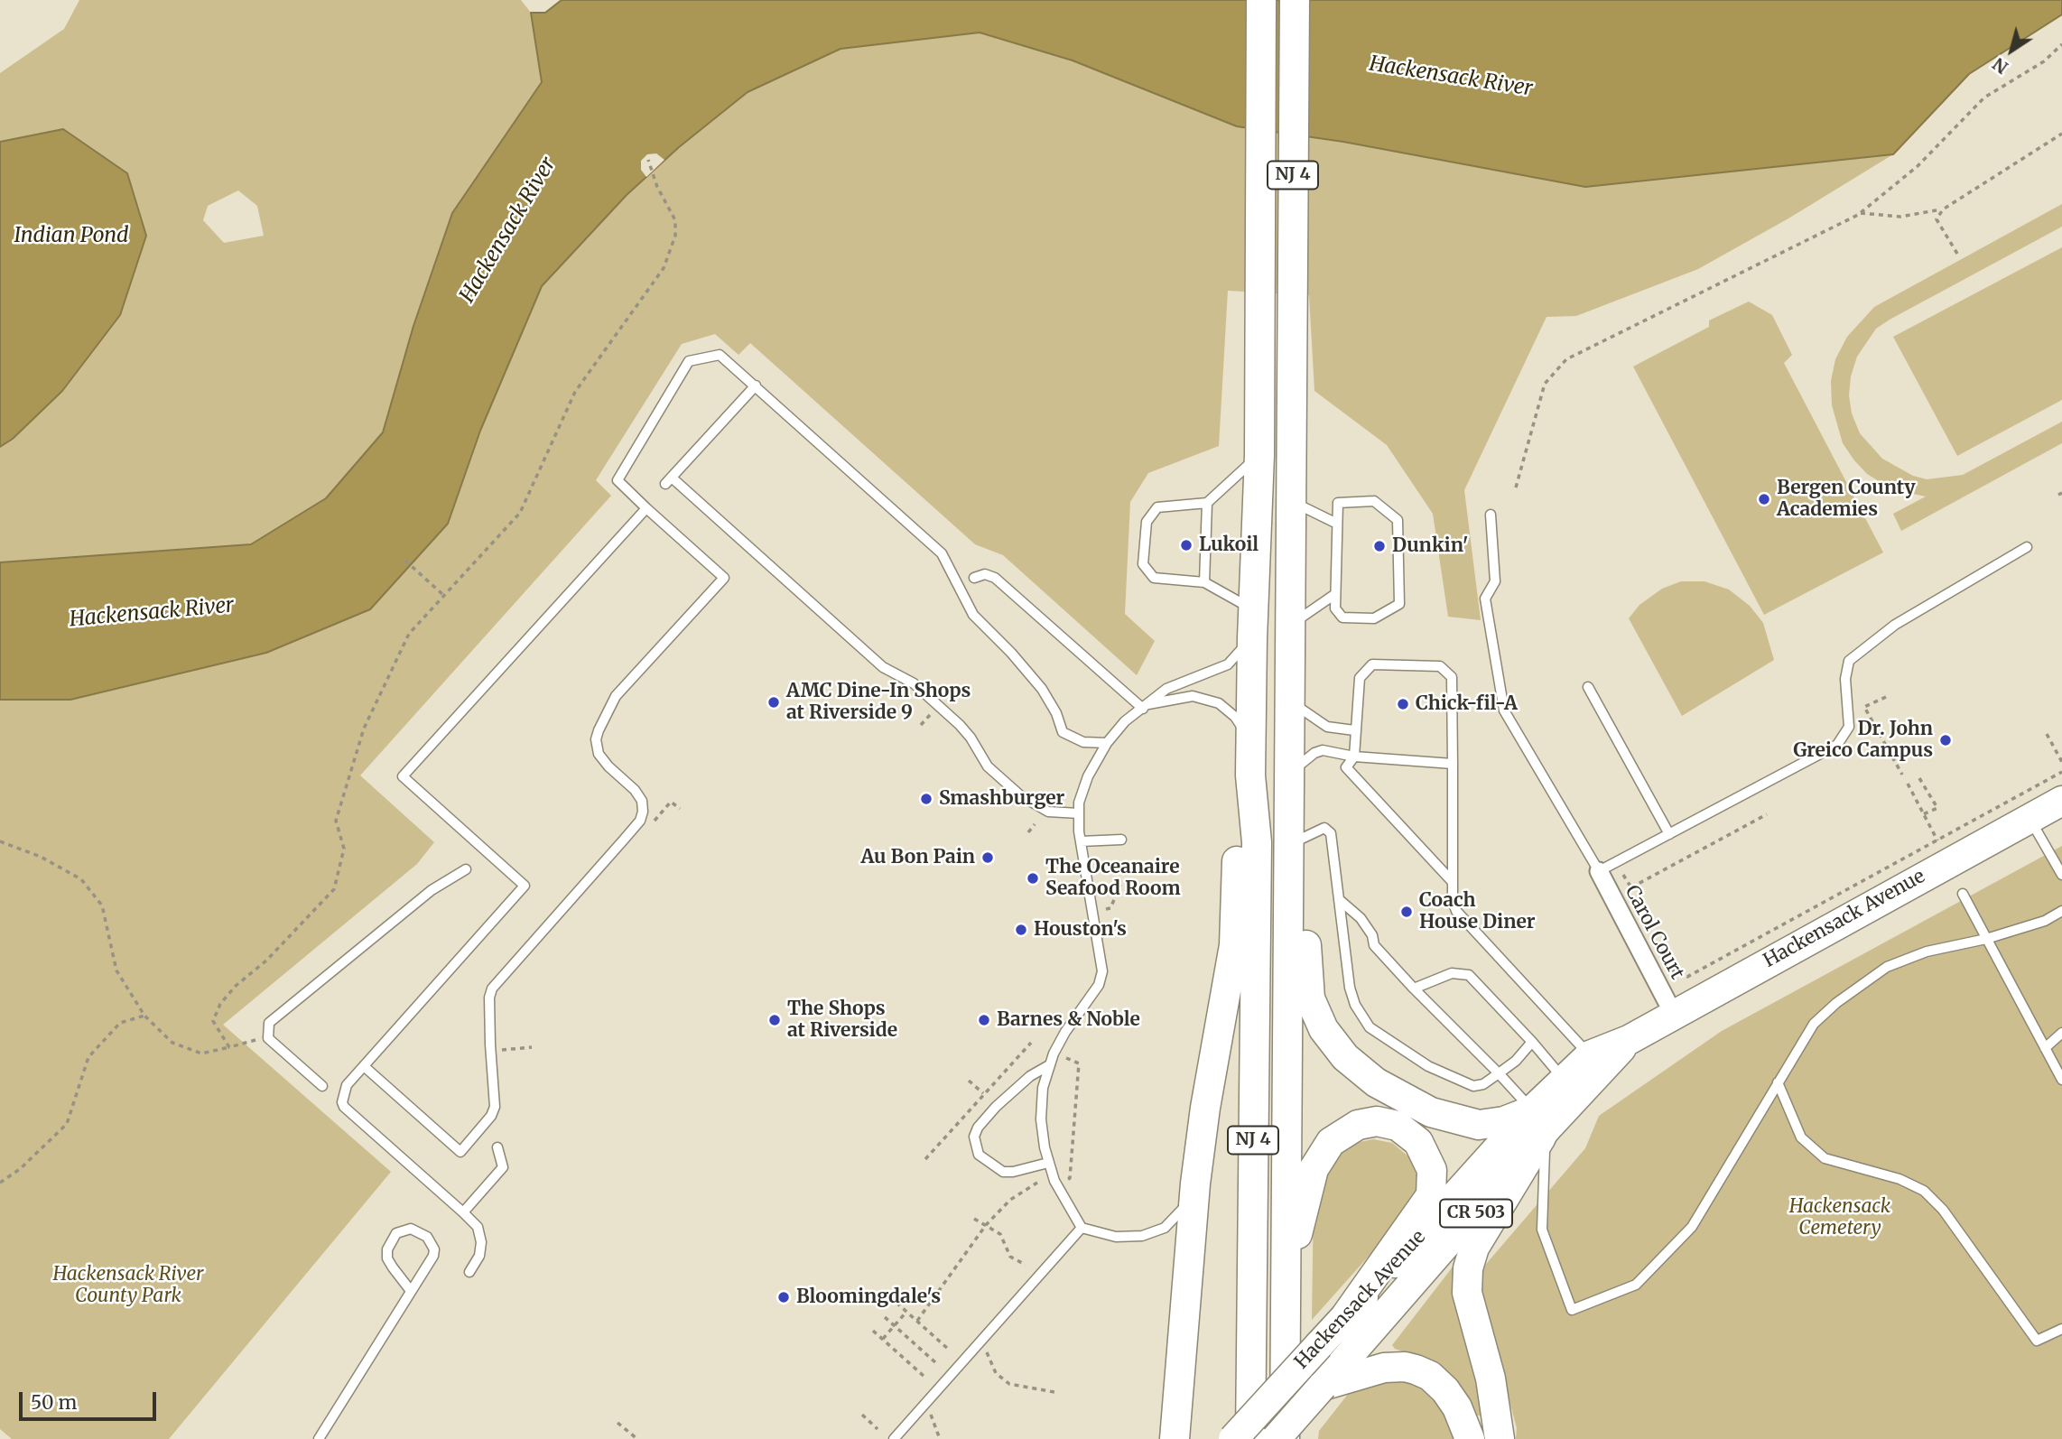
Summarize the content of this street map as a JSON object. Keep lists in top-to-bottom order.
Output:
{
  "streets": {
    "main road": ["NJ 4", "Hackensack Avenue", "CR 503"],
    "street": ["Carol Court"]
  },
  "crossings": [
    ["Hackensack Avenue", "Carol Court"]
  ],
  "water": ["Hackensack River", "Indian Pond"],
  "parks": ["Hackensack Cemetery", "Hackensack River County Park"],
  "places": [
    "Bergen County Academies",
    "Lukoil",
    "Dunkin'",
    "AMC Dine-In Shops at Riverside 9",
    "Chick-fil-A",
    "Dr. John Greico Campus",
    "Smashburger",
    "Au Bon Pain",
    "The Oceanaire Seafood Room",
    "Coach House Diner",
    "Houston's",
    "The Shops at Riverside",
    "Barnes & Noble",
    "Bloomingdale's"
  ],
  "scale_bar": "50 m",
  "north": "bottom left"
}
